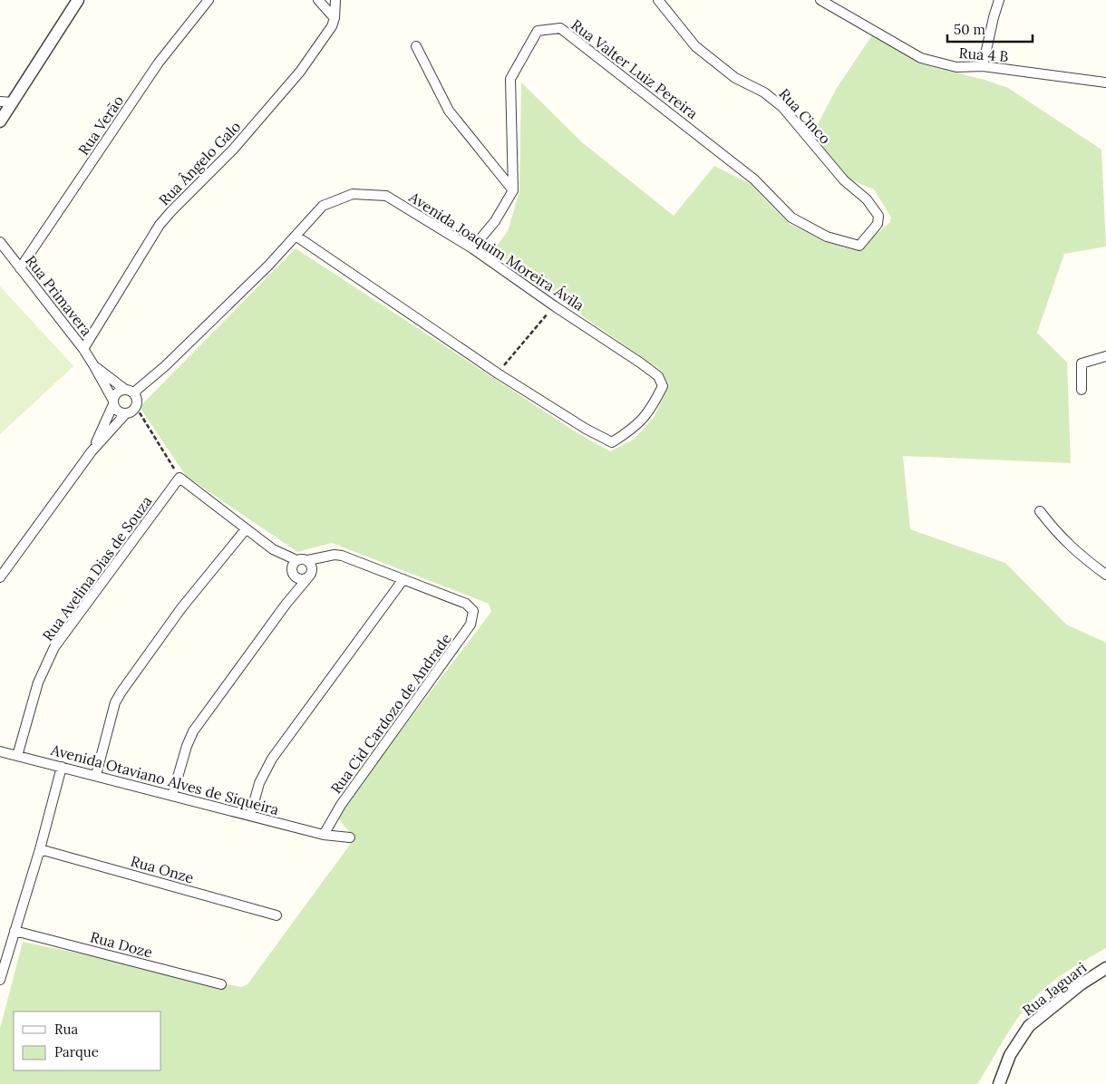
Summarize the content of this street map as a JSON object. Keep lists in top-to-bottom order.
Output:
{
  "streets": {
    "street": [
      "Rua 4 B",
      "Rua Valter Luiz Pereira",
      "Rua Cinco",
      "Rua Verão",
      "Rua Ângelo Galo",
      "Avenida Joaquim Moreira Ávila",
      "Rua Primavera",
      "Rua Avelina Dias de Souza",
      "Rua Cid Cardozo de Andrade",
      "Avenida Otaviano Alves de Siqueira",
      "Rua Onze",
      "Rua Doze",
      "Rua Jaguari"
    ]
  },
  "crossings": [
    ["Rua Valter Luiz Pereira", "Rua Cinco"],
    ["Rua Verão", "Rua Primavera"],
    ["Rua Ângelo Galo", "Rua Primavera"],
    ["Avenida Joaquim Moreira Ávila", "Rua Primavera"],
    ["Rua Avelina Dias de Souza", "Avenida Otaviano Alves de Siqueira"],
    ["Rua Cid Cardozo de Andrade", "Avenida Otaviano Alves de Siqueira"]
  ],
  "legend": ["Rua", "Parque"],
  "scale_bar": "50 m"
}
